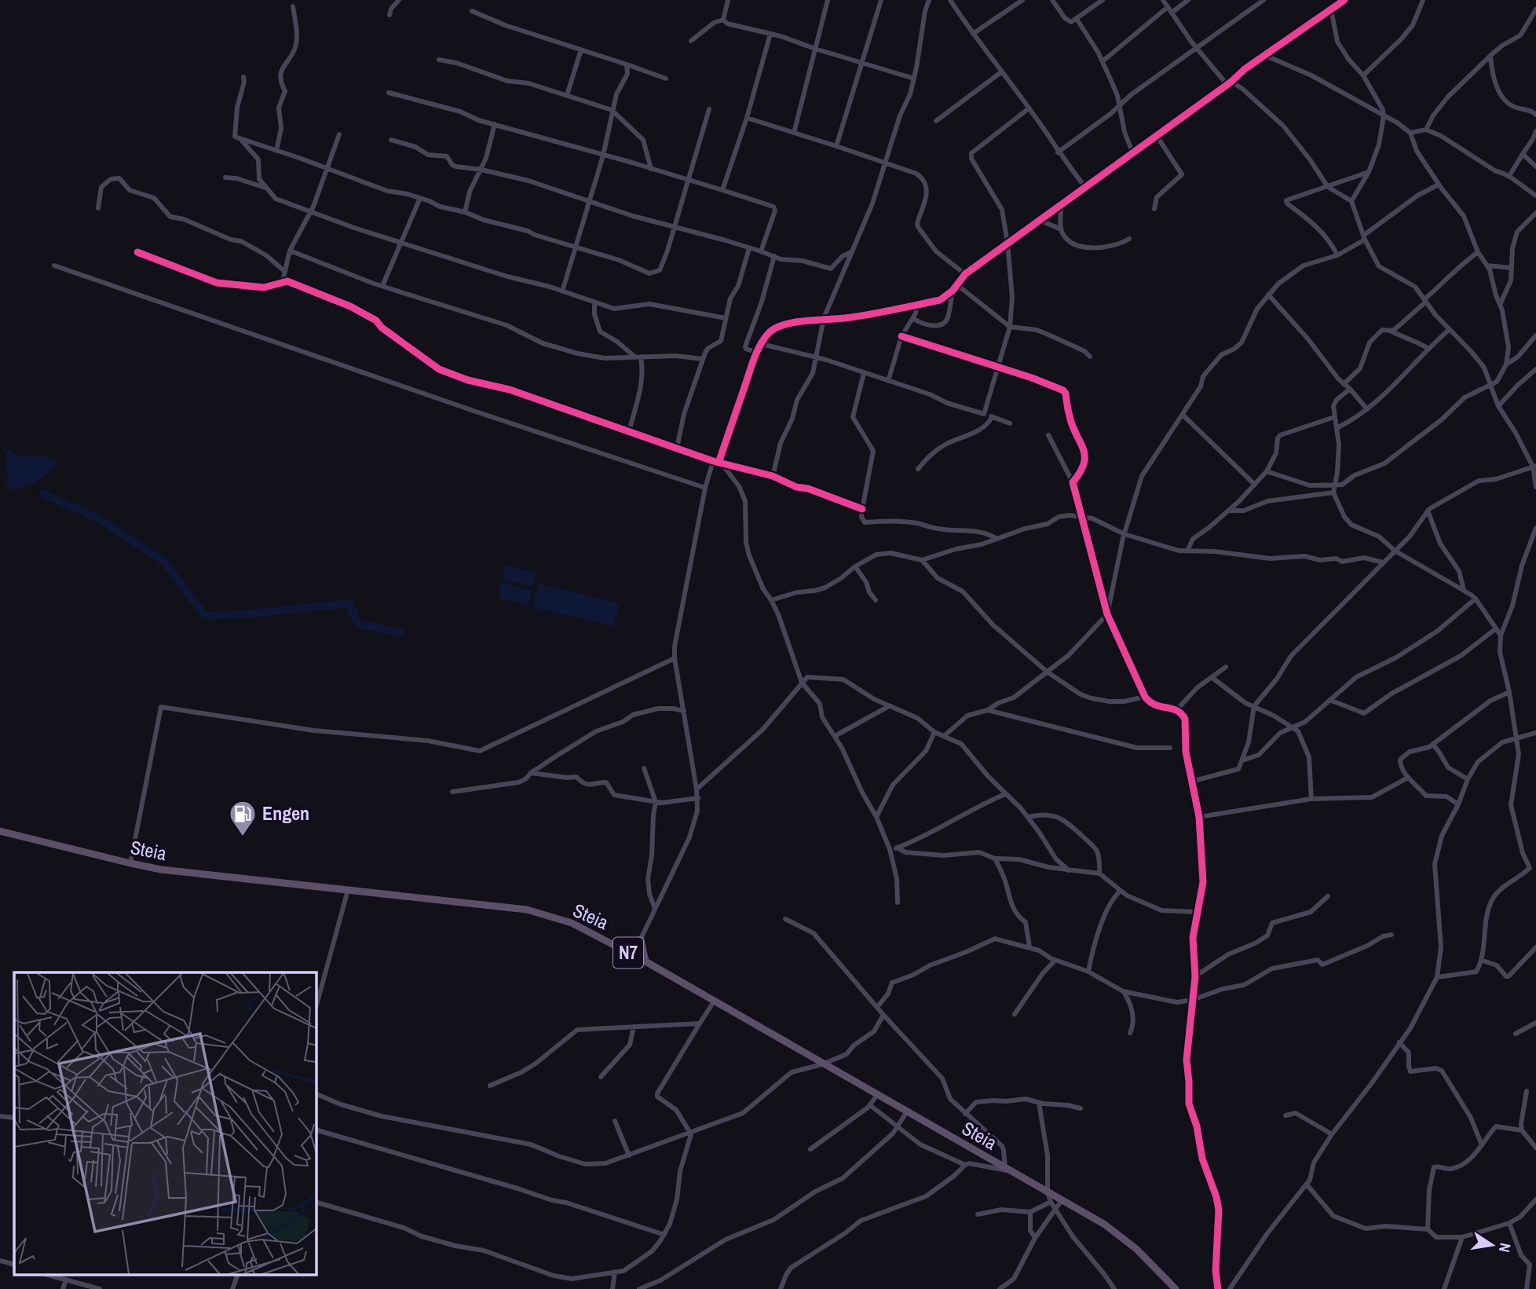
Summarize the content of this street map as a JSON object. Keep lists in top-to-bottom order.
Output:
{
  "streets": {
    "main road": ["Steia", "N7"]
  },
  "places": {
    "fuel station": ["Engen"]
  },
  "north": "right"
}
